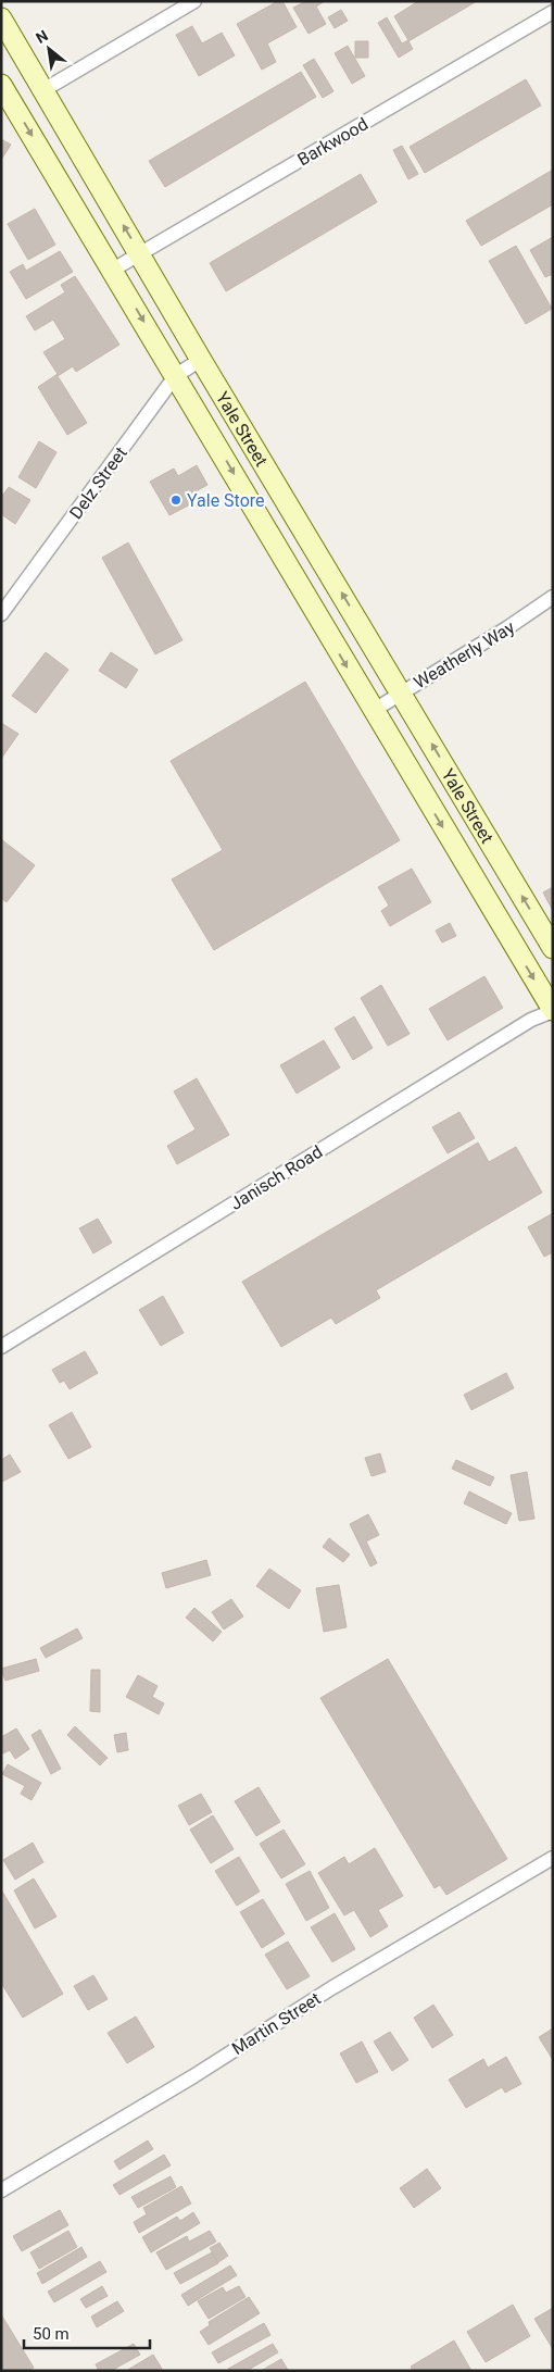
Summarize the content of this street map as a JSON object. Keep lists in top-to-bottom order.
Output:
{
  "streets": {
    "main road": ["Yale Street"],
    "street": [
      "Barkwood",
      "Delz Street",
      "Weatherly Way",
      "Janisch Road",
      "Martin Street"
    ]
  },
  "crossings": [
    ["Barkwood", "Yale Street"],
    ["Yale Street", "Delz Street"],
    ["Yale Street", "Weatherly Way"],
    ["Yale Street", "Janisch Road"]
  ],
  "places": ["Yale Store"],
  "scale_bar": "50 m",
  "north": "top left"
}
